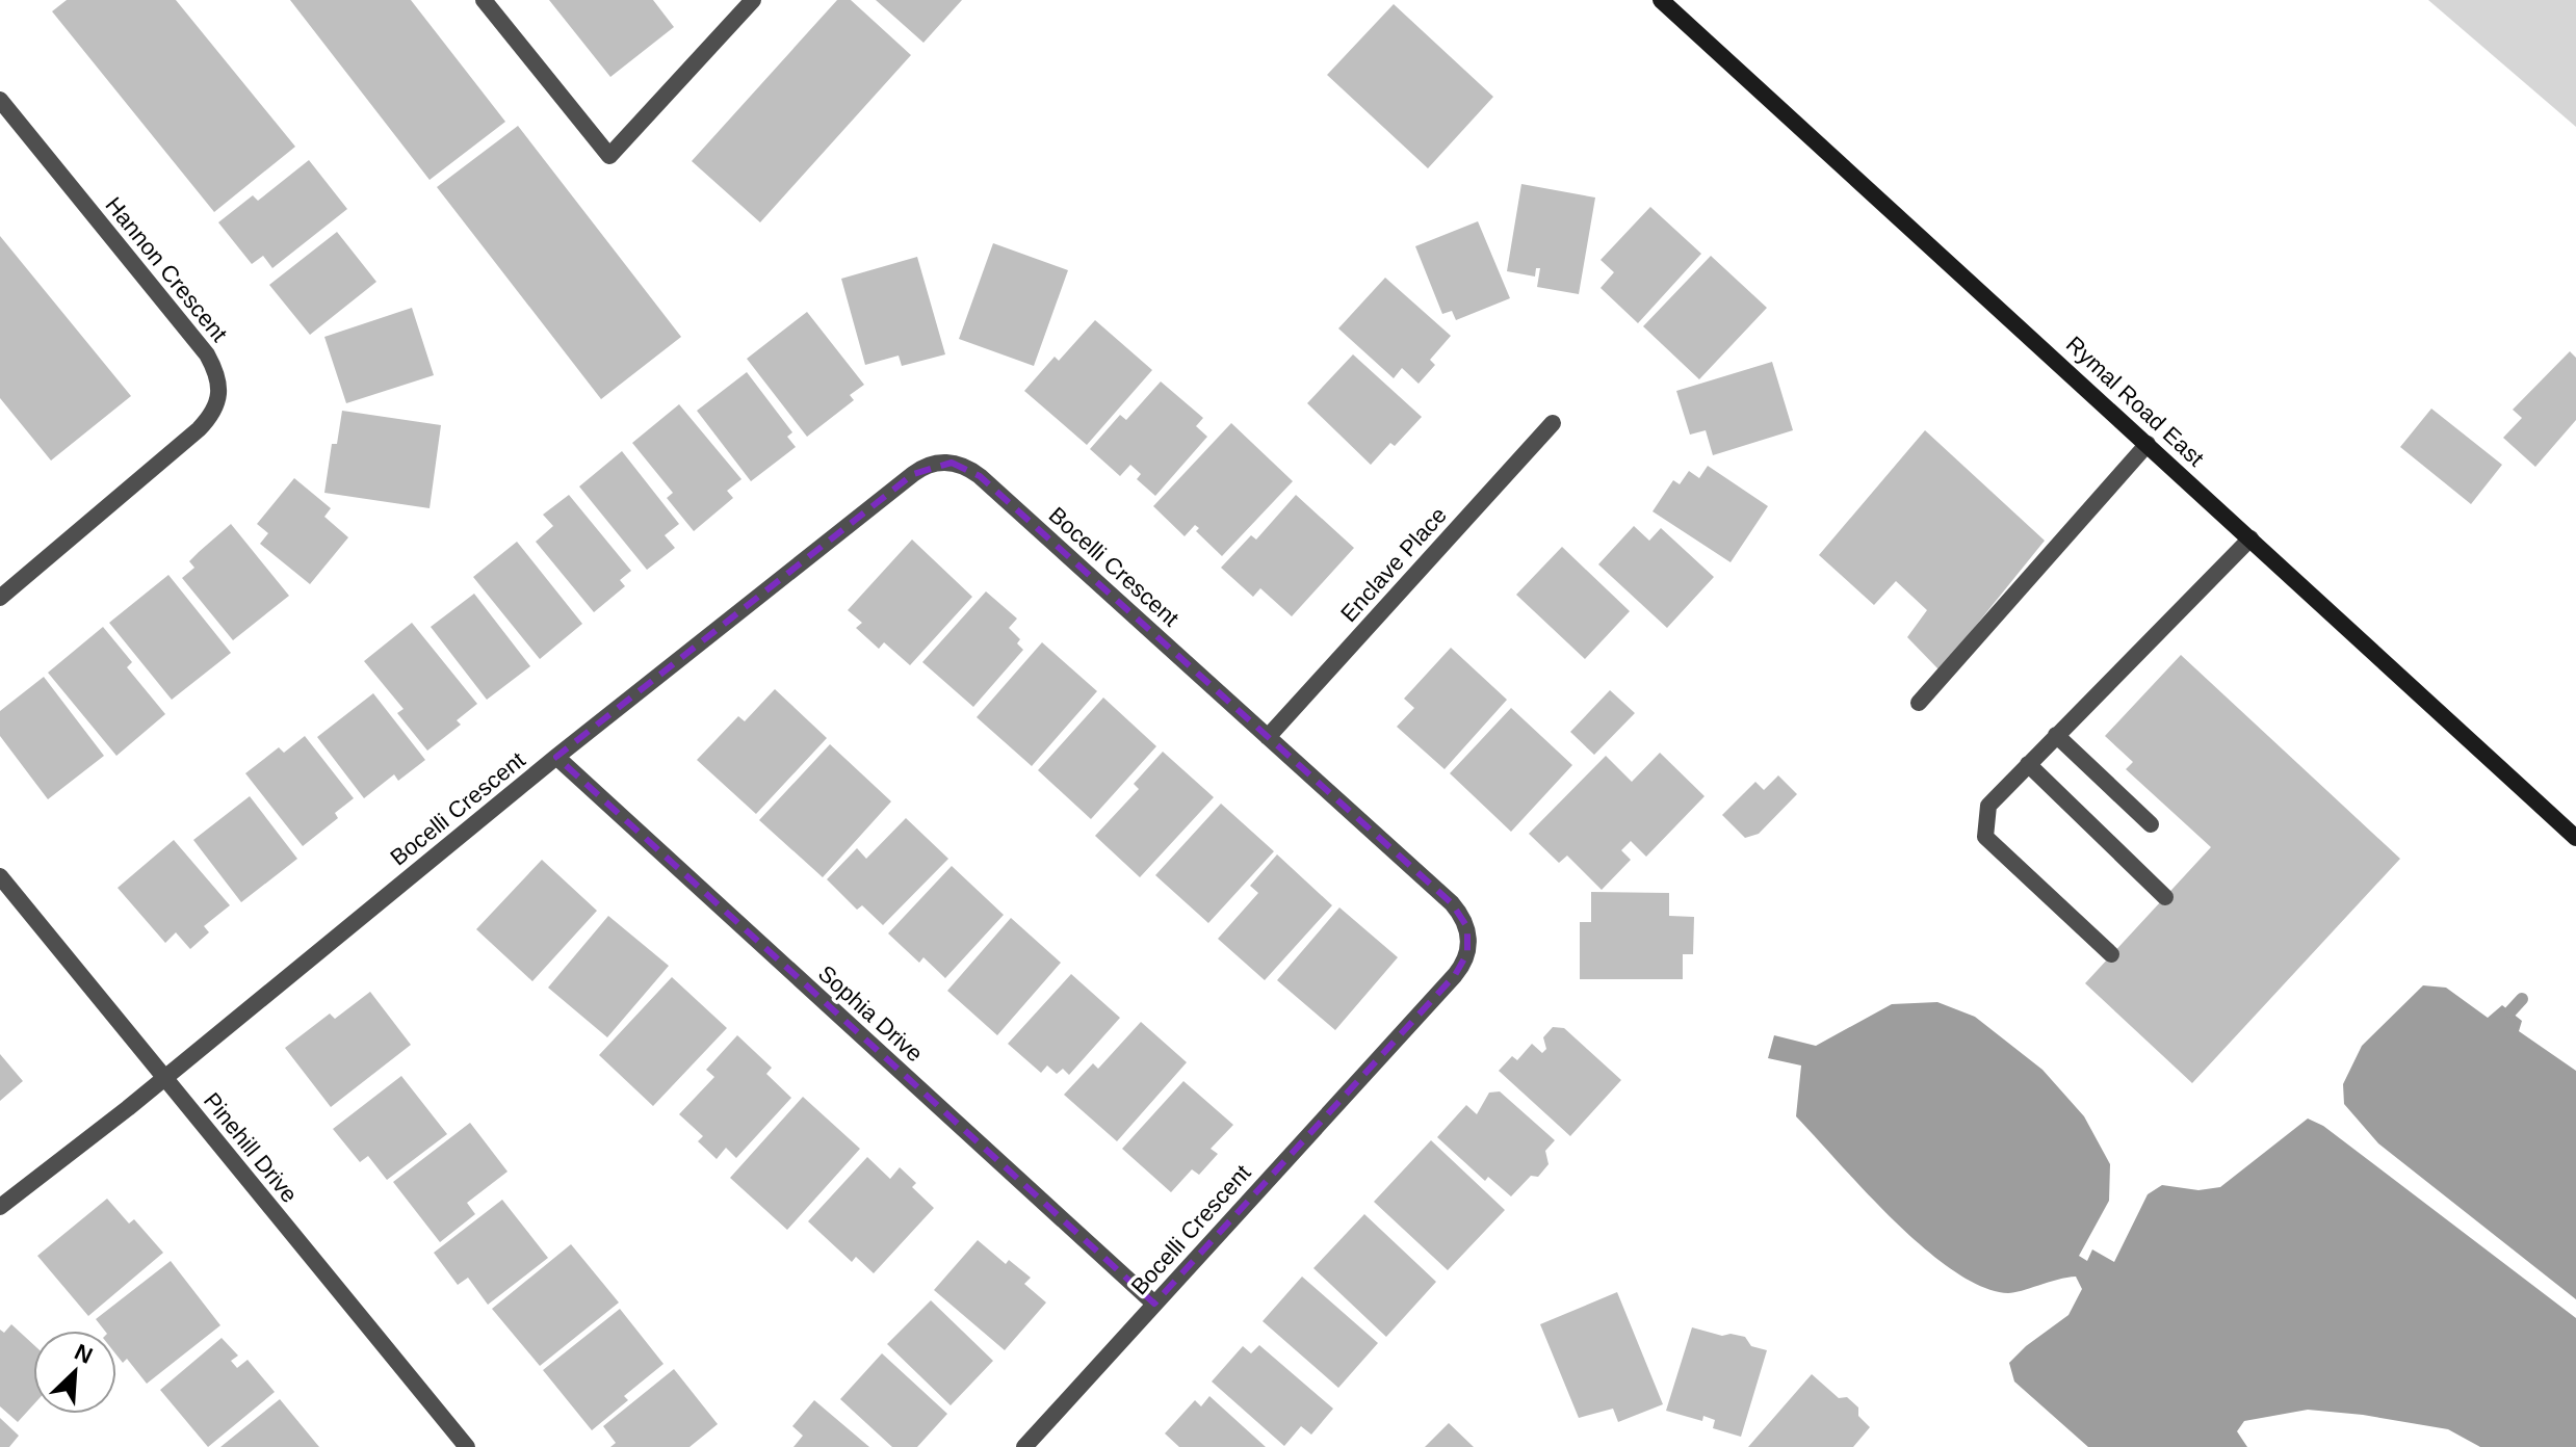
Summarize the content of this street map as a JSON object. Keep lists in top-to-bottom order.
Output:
{
  "streets": {
    "main road": ["Rymal Road East"],
    "street": [
      "Hannon Crescent",
      "Enclave Place",
      "Bocelli Crescent",
      "Sophia Drive",
      "Pinehill Drive"
    ]
  },
  "crossings": [
    ["Enclave Place", "Bocelli Crescent"],
    ["Bocelli Crescent", "Sophia Drive"],
    ["Bocelli Crescent", "Pinehill Drive"]
  ],
  "north": "top right"
}
